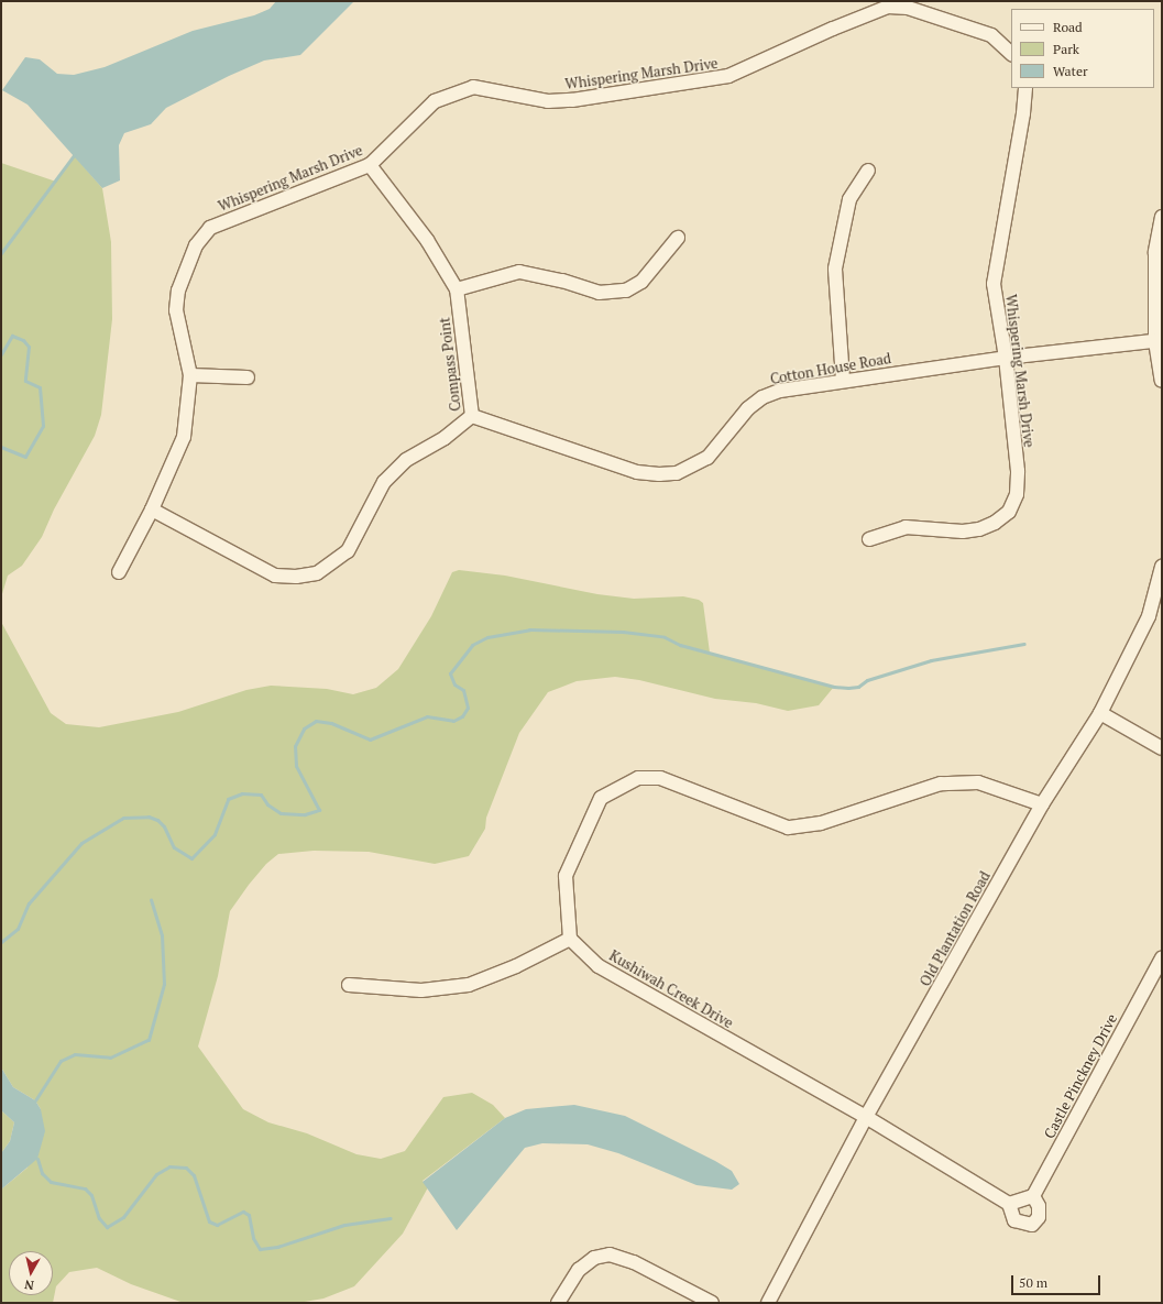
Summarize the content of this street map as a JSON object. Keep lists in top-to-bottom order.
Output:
{
  "streets": {
    "street": [
      "Whispering Marsh Drive",
      "Compass Point",
      "Cotton House Road",
      "Old Plantation Road",
      "Kushiwah Creek Drive",
      "Castle Pinckney Drive"
    ]
  },
  "crossings": [
    ["Whispering Marsh Drive", "Compass Point"],
    ["Whispering Marsh Drive", "Cotton House Road"],
    ["Compass Point", "Cotton House Road"],
    ["Old Plantation Road", "Kushiwah Creek Drive"],
    ["Kushiwah Creek Drive", "Castle Pinckney Drive"]
  ],
  "legend": ["Road", "Park", "Water"],
  "scale_bar": "50 m",
  "north": "bottom"
}
